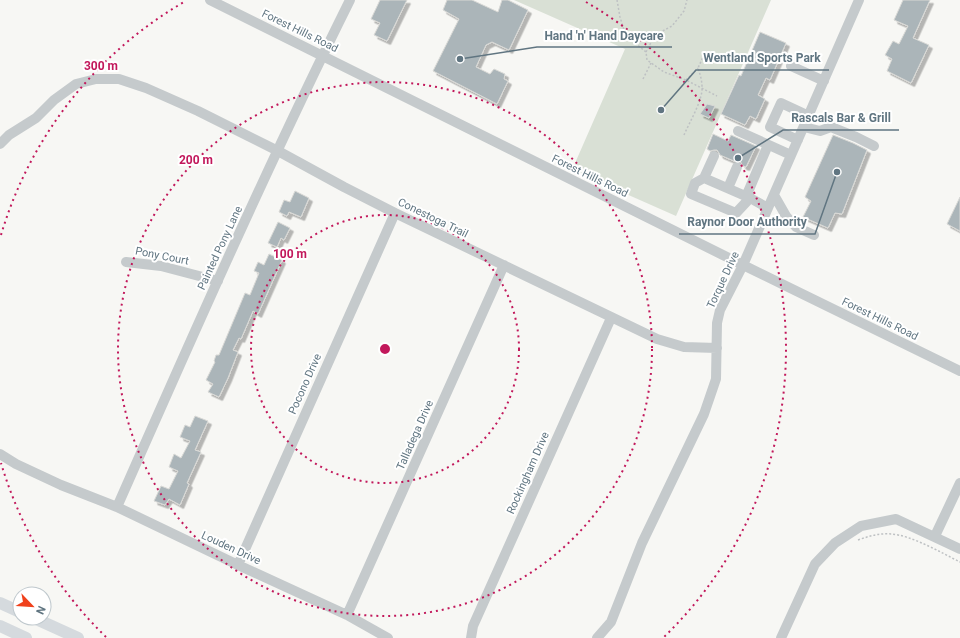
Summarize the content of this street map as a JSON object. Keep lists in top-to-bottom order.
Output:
{
  "streets": {
    "street": [
      "Forest Hills Road",
      "Conestoga Trail",
      "Painted Pony Lane",
      "Pony Court",
      "Torque Drive",
      "Pocono Drive",
      "Talladega Drive",
      "Rockingham Drive",
      "Louden Drive"
    ]
  },
  "crossings": [
    ["Forest Hills Road", "Painted Pony Lane"],
    ["Forest Hills Road", "Torque Drive"],
    ["Conestoga Trail", "Painted Pony Lane"],
    ["Conestoga Trail", "Torque Drive"],
    ["Conestoga Trail", "Pocono Drive"],
    ["Conestoga Trail", "Talladega Drive"],
    ["Conestoga Trail", "Rockingham Drive"],
    ["Painted Pony Lane", "Pony Court"],
    ["Painted Pony Lane", "Louden Drive"],
    ["Pocono Drive", "Louden Drive"],
    ["Talladega Drive", "Louden Drive"]
  ],
  "places": [
    "Hand 'n' Hand Daycare",
    "Wentland Sports Park",
    "Rascals Bar & Grill",
    "Raynor Door Authority"
  ],
  "north": "bottom right",
  "rings": ["300 m", "200 m", "100 m"]
}
